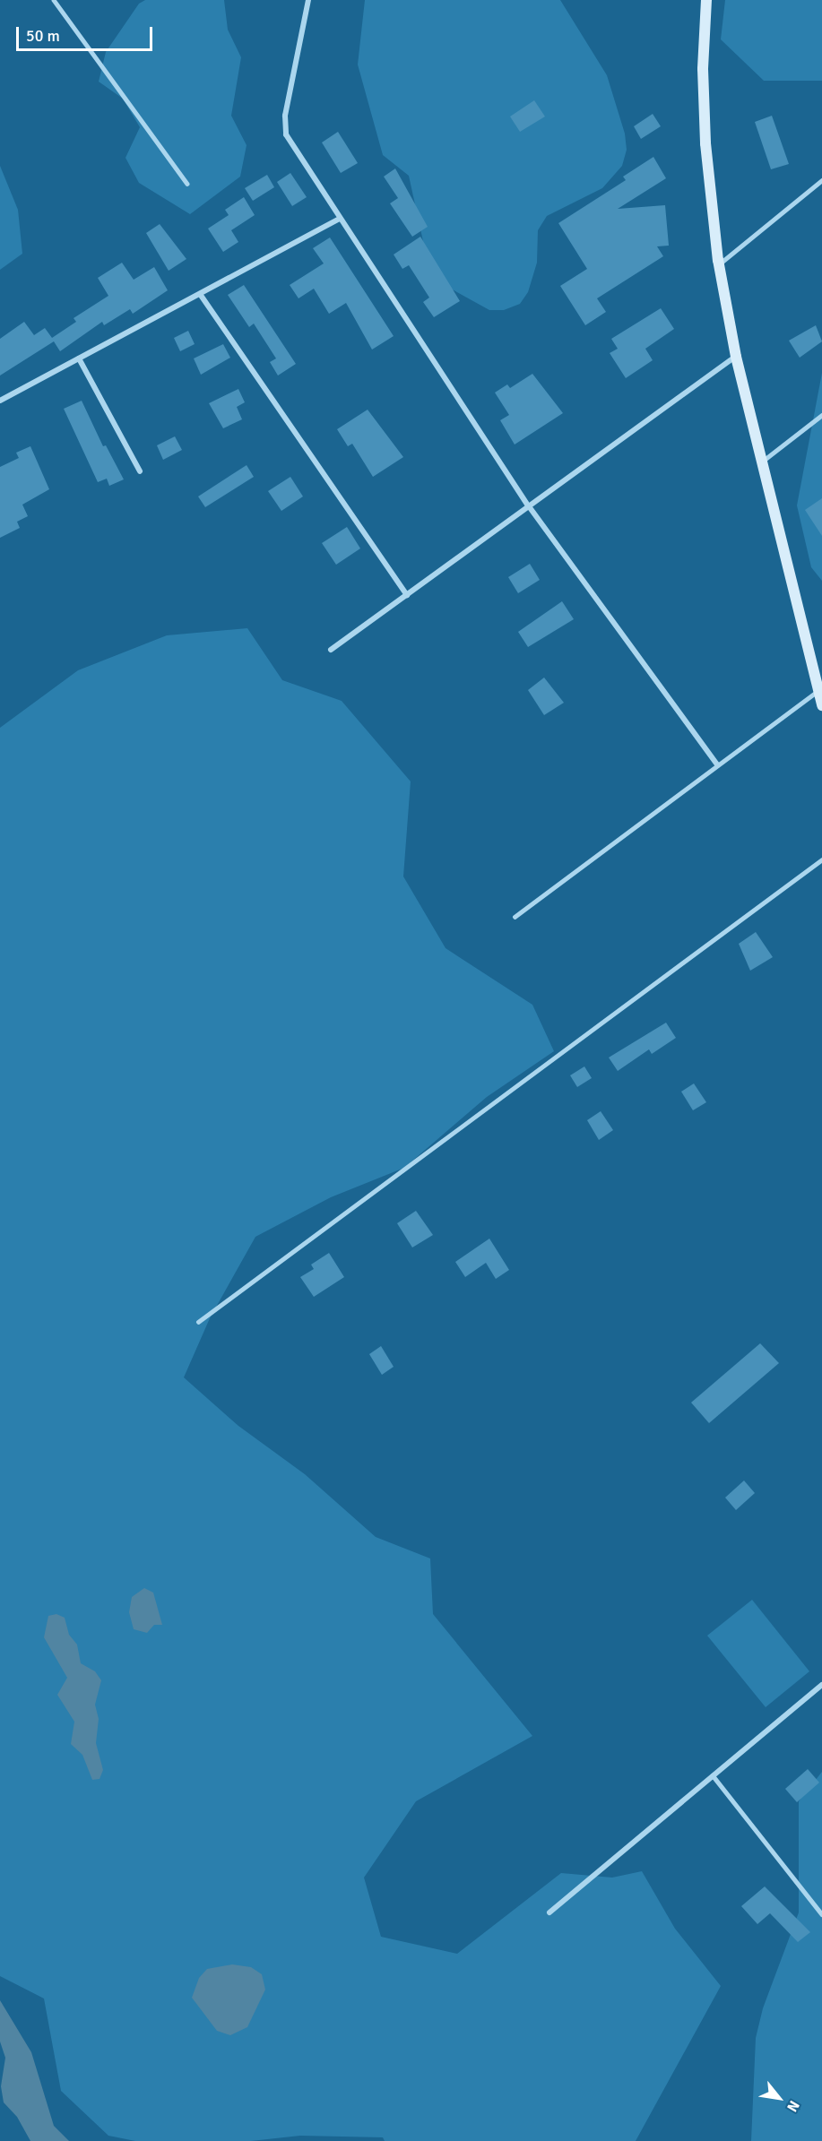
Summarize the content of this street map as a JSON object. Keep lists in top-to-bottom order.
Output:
{
  "scale_bar": "50 m",
  "north": "bottom right"
}
